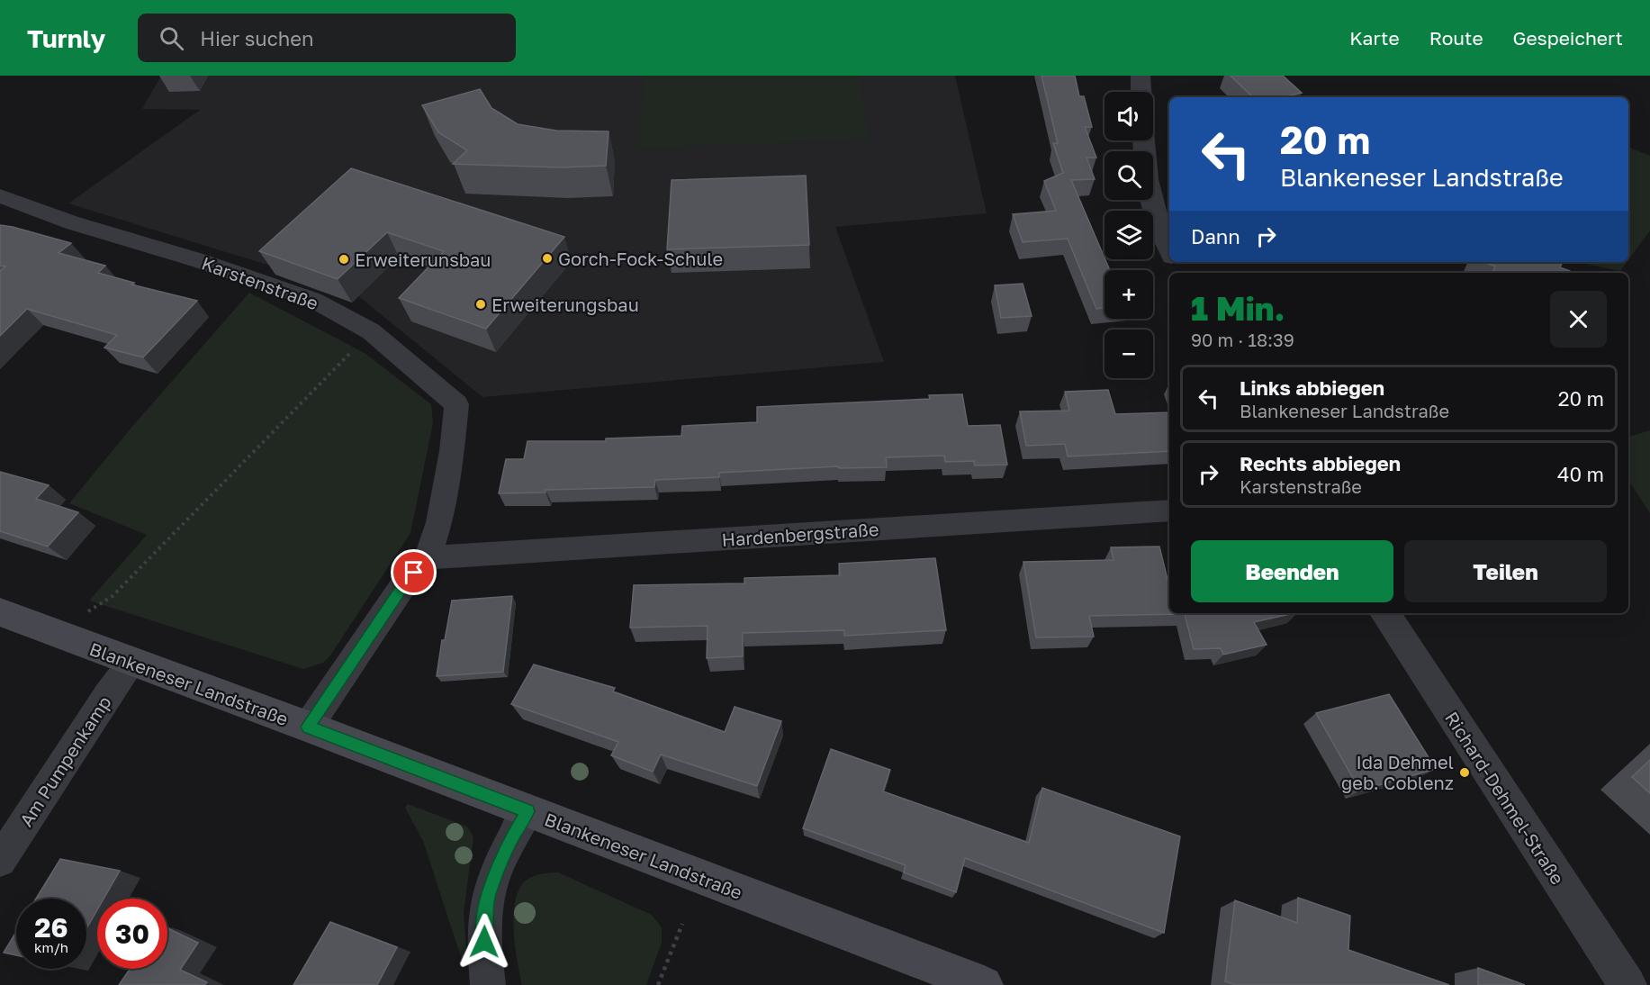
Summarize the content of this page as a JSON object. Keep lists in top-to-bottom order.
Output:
{
  "streets": {
    "main road": ["Blankeneser Landstraße"],
    "street": [
      "Karstenstraße",
      "Hardenbergstraße",
      "Am Pumpenkamp",
      "Richard-Dehmel-Straße"
    ]
  },
  "crossings": [
    ["Karstenstraße", "Hardenbergstraße"],
    ["Karstenstraße", "Blankeneser Landstraße"],
    ["Blankeneser Landstraße", "Am Pumpenkamp"]
  ],
  "places": [
    "Gorch-Fock-Schule",
    "Erweiterunsbau",
    "Erweiterungsbau",
    "Ida Dehmel geb. Coblenz"
  ],
  "page": {
    "header": "Turnly",
    "search": "Hier suchen",
    "nav": ["Karte", "Route", "Gespeichert"],
    "map_buttons": ["+", "−"],
    "turn": ["20 m", "Blankeneser Landstraße"],
    "then": "Dann",
    "heading": ["1 Min.", "90 m · 18:39"],
    "list": [
      {
        "name": "Links abbiegen",
        "note": "Blankeneser Landstraße",
        "value": "20 m"
      },
      {
        "name": "Rechts abbiegen",
        "note": "Karstenstraße",
        "value": "40 m"
      }
    ],
    "buttons": ["Beenden", "Teilen"],
    "speed": "26 km/h",
    "limit": "30"
  }
}
